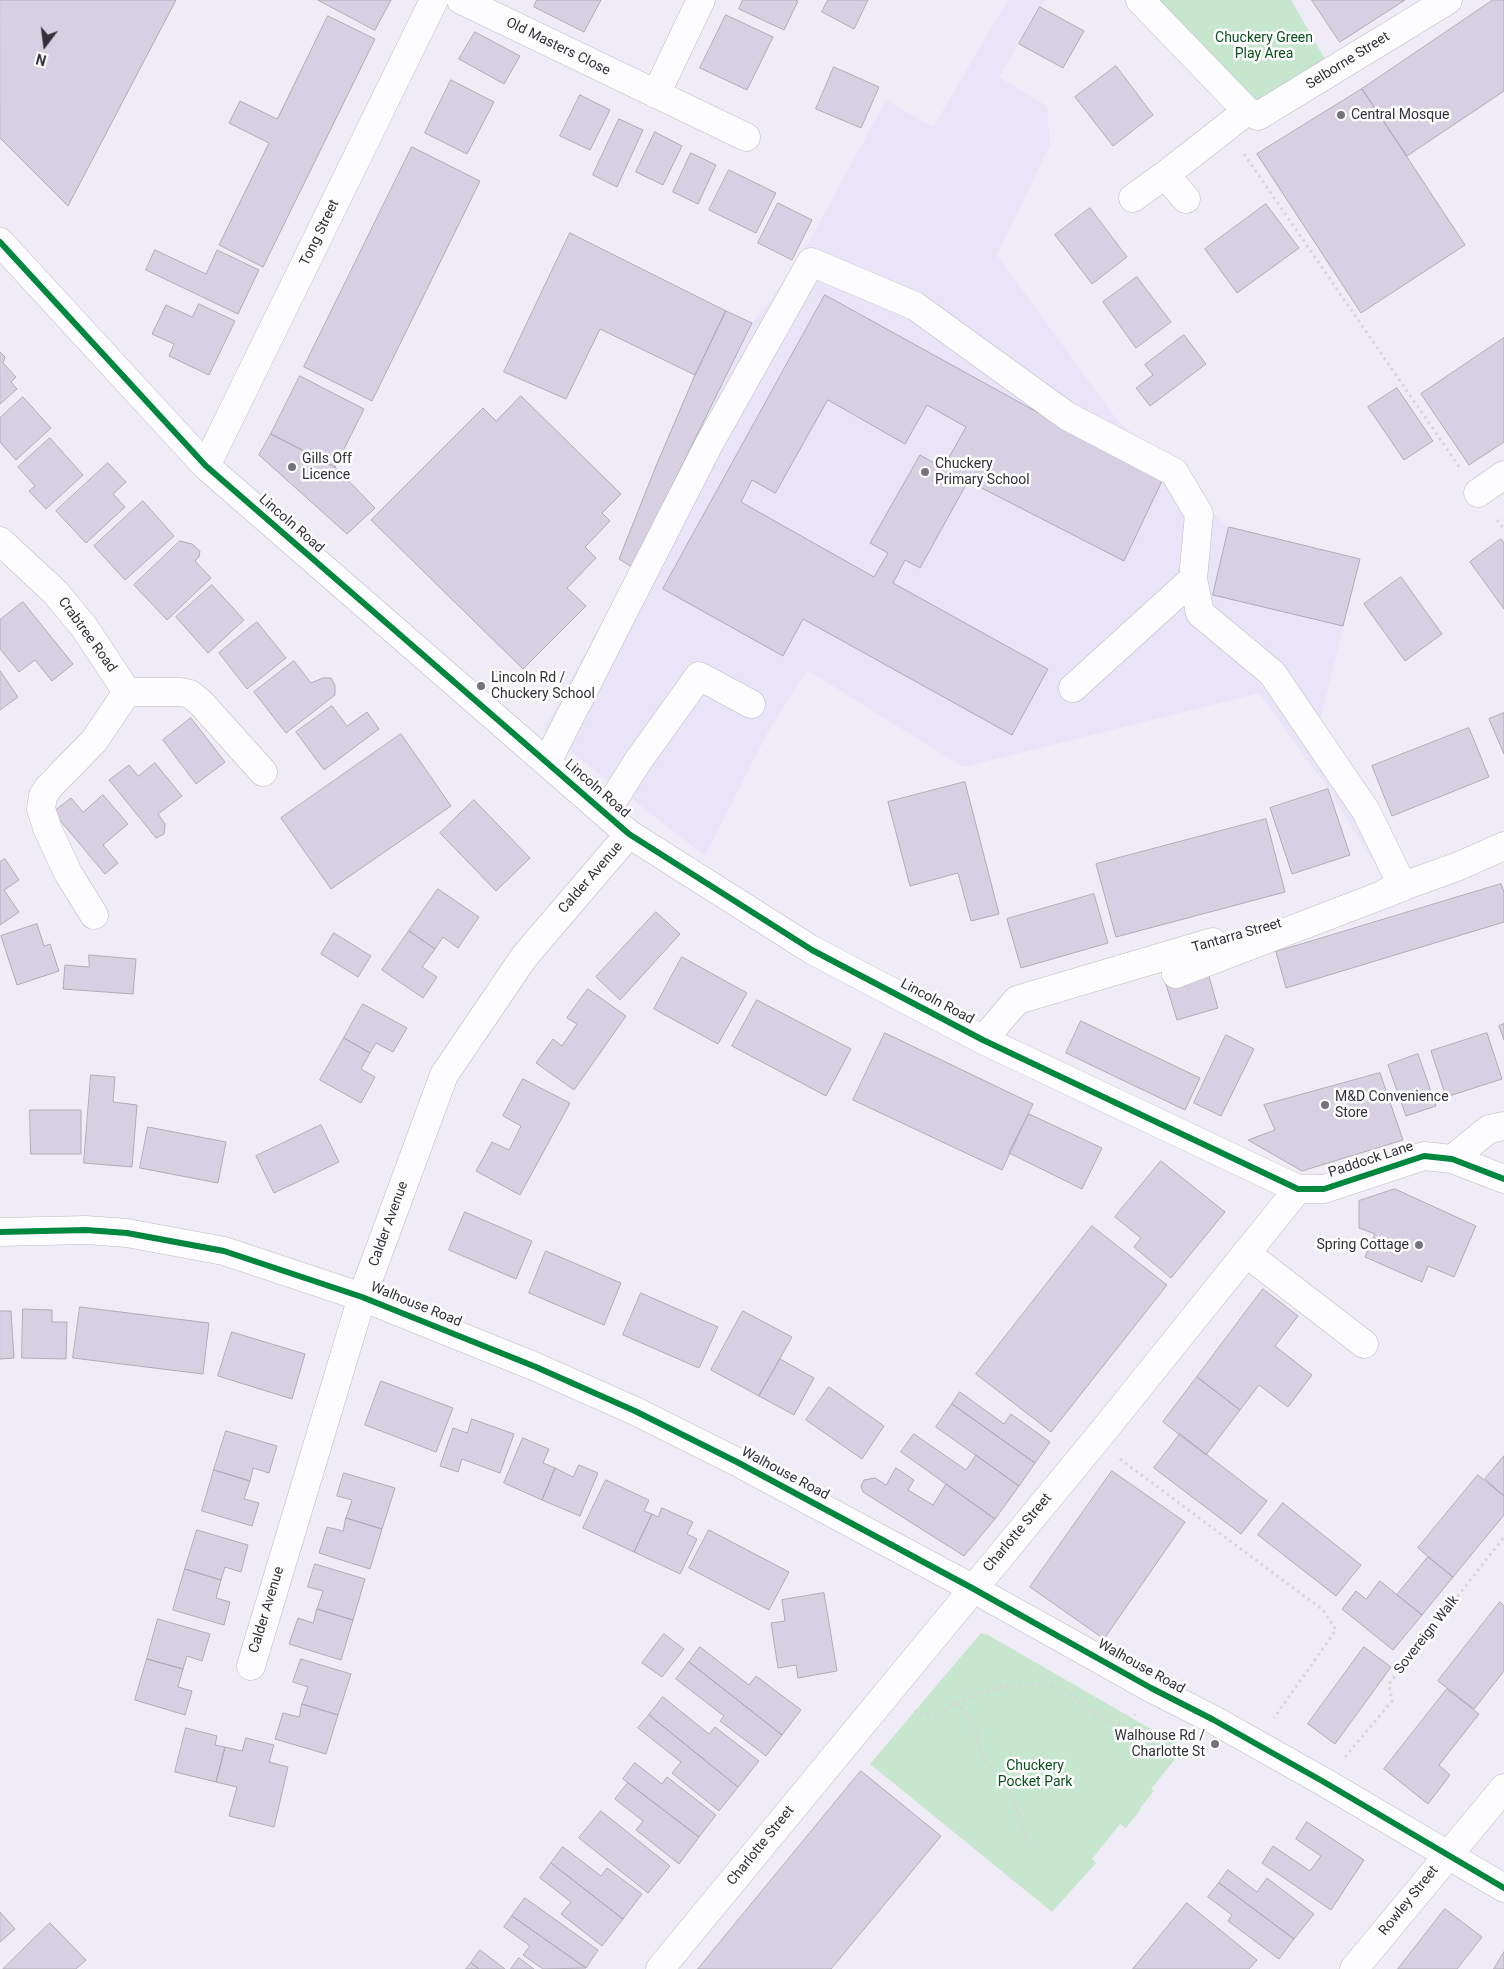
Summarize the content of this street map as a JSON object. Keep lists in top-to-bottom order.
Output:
{
  "streets": {
    "street": [
      "Old Masters Close",
      "Selborne Street",
      "Tong Street",
      "Lincoln Road",
      "Crabtree Road",
      "Calder Avenue",
      "Tantarra Street",
      "Paddock Lane",
      "Walhouse Road",
      "Charlotte Street",
      "Rowley Street"
    ],
    "path": ["Sovereign Walk"]
  },
  "crossings": [
    ["Tong Street", "Lincoln Road"],
    ["Lincoln Road", "Calder Avenue"],
    ["Lincoln Road", "Tantarra Street"],
    ["Lincoln Road", "Paddock Lane"],
    ["Lincoln Road", "Charlotte Street"],
    ["Calder Avenue", "Walhouse Road"],
    ["Paddock Lane", "Charlotte Street"],
    ["Walhouse Road", "Charlotte Street"],
    ["Walhouse Road", "Sovereign Walk"],
    ["Walhouse Road", "Rowley Street"]
  ],
  "parks": ["Chuckery Green Play Area", "Chuckery Pocket Park"],
  "places": [
    "Central Mosque",
    "Gills Off Licence",
    "Chuckery Primary School",
    "Lincoln Rd / Chuckery School",
    "M&D Convenience Store",
    "Spring Cottage",
    "Walhouse Rd / Charlotte St"
  ],
  "north": "bottom"
}
